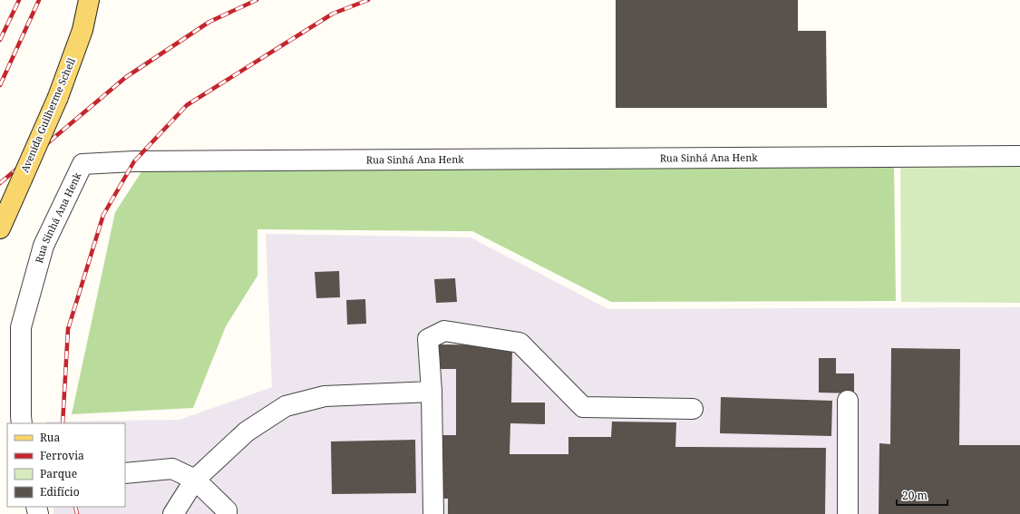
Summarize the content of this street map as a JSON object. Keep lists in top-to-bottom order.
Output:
{
  "streets": {
    "main road": ["Avenida Guilherme Schell"],
    "street": ["Rua Sinhá Ana Henk"]
  },
  "legend": [
    "Rua",
    "Ferrovia",
    "Parque",
    "Edifício"
  ],
  "scale_bar": "20 m"
}
